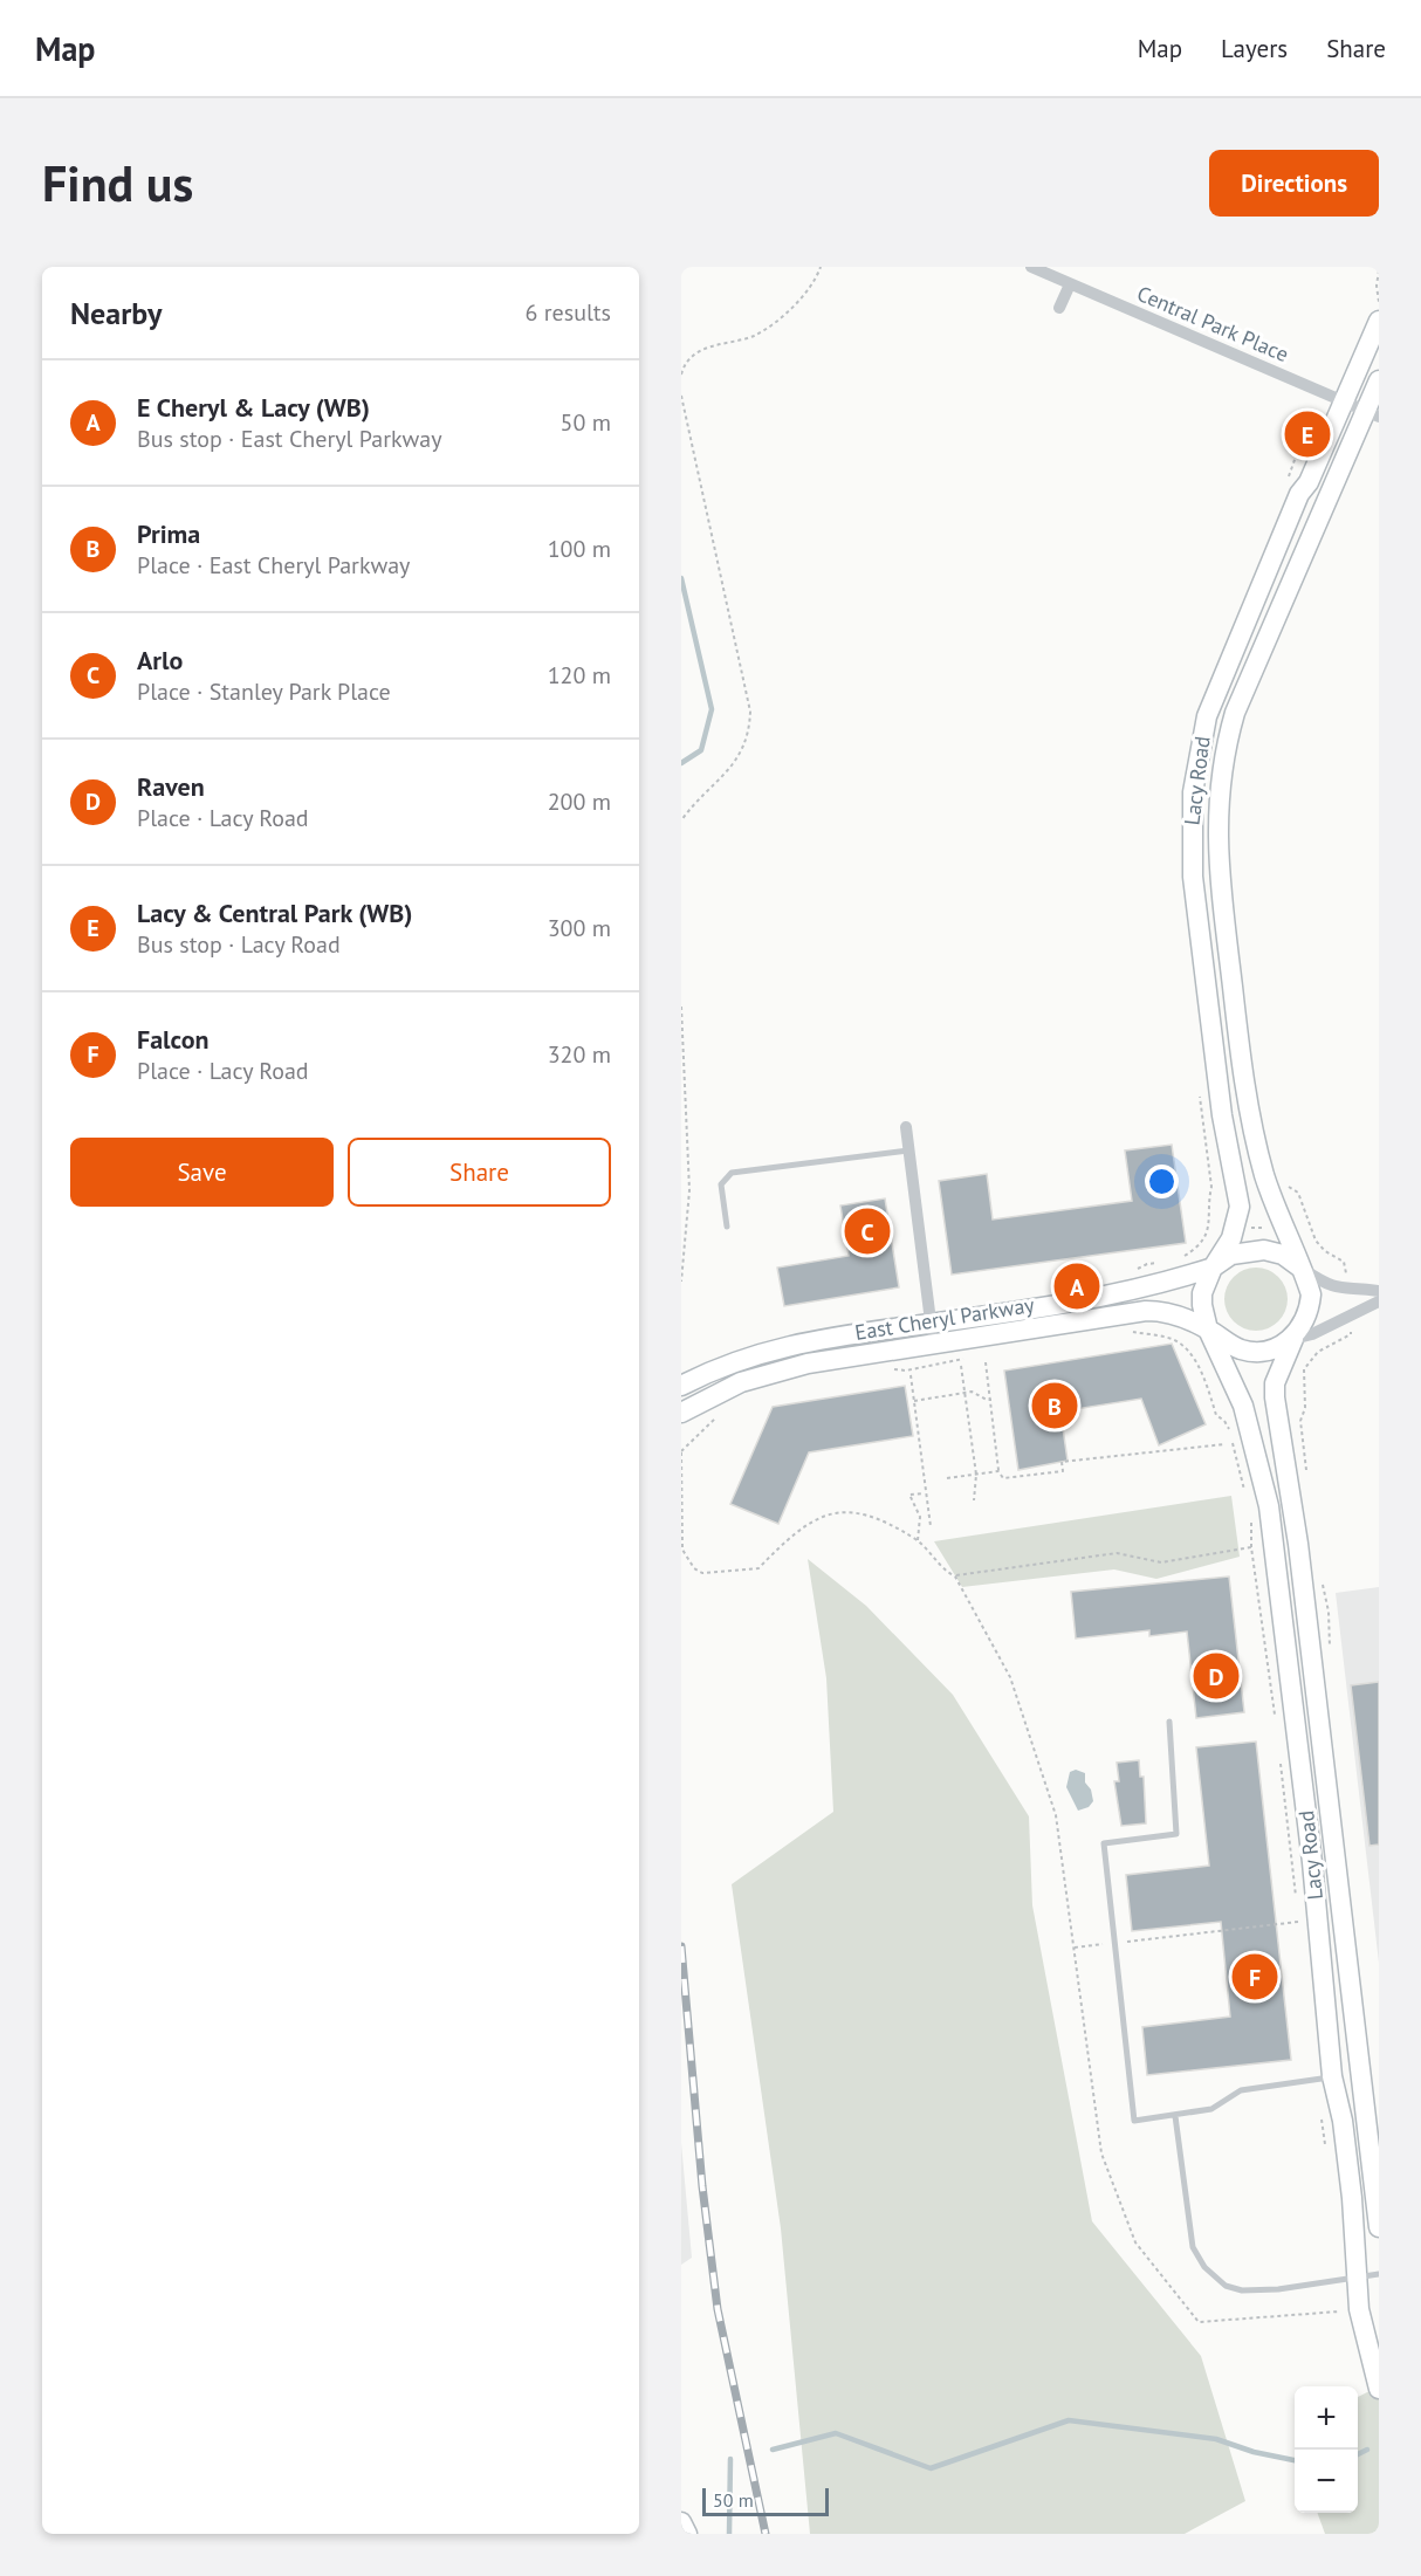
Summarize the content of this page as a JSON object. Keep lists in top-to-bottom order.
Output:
{
  "streets": {
    "main road": ["Lacy Road", "East Cheryl Parkway"],
    "street": ["Central Park Place"]
  },
  "crossings": [
    ["Central Park Place", "Lacy Road"],
    ["Lacy Road", "East Cheryl Parkway"]
  ],
  "scale_bar": "50 m",
  "page": {
    "header": "Map",
    "nav": ["Map", "Layers", "Share"],
    "buttons": [
      "Directions",
      ["Save", "Share"]
    ],
    "title": "Find us",
    "heading": ["Nearby", "6 results"],
    "list": [
      {
        "mark": "A",
        "name": "E Cheryl & Lacy (WB)",
        "note": "Bus stop · East Cheryl Parkway",
        "value": "50 m"
      },
      {
        "mark": "B",
        "name": "Prima",
        "note": "Place · East Cheryl Parkway",
        "value": "100 m"
      },
      {
        "mark": "C",
        "name": "Arlo",
        "note": "Place · Stanley Park Place",
        "value": "120 m"
      },
      {
        "mark": "D",
        "name": "Raven",
        "note": "Place · Lacy Road",
        "value": "200 m"
      },
      {
        "mark": "E",
        "name": "Lacy & Central Park (WB)",
        "note": "Bus stop · Lacy Road",
        "value": "300 m"
      },
      {
        "mark": "F",
        "name": "Falcon",
        "note": "Place · Lacy Road",
        "value": "320 m"
      }
    ],
    "pins": [
      "E",
      "C",
      "A",
      "B",
      "D",
      "F"
    ],
    "map_buttons": ["+", "−"],
    "scale": "50 m"
  }
}
